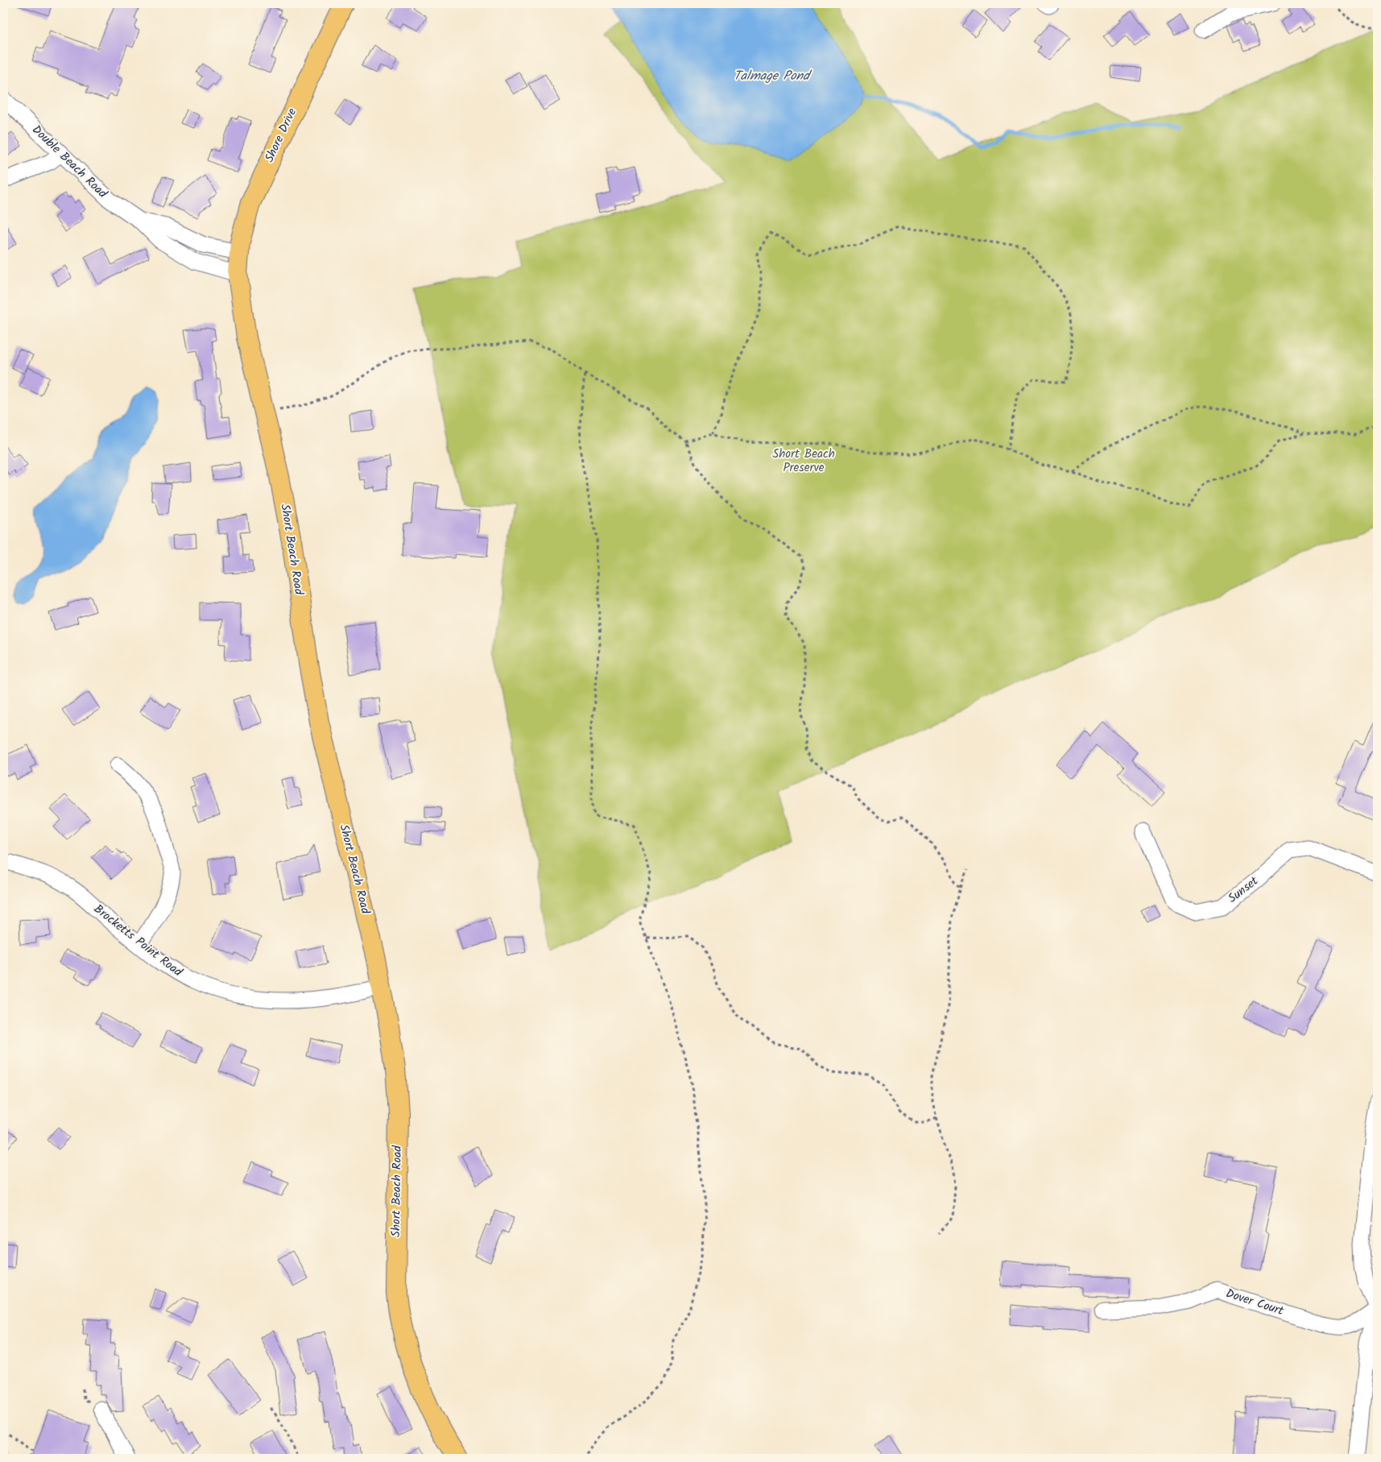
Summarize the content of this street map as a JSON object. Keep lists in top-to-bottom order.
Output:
{
  "streets": {
    "main road": ["Shore Drive", "Short Beach Road"],
    "street": [
      "Double Beach Road",
      "Sunset",
      "Brocketts Point Road",
      "Dover Court"
    ]
  },
  "crossings": [
    ["Shore Drive", "Double Beach Road"],
    ["Shore Drive", "Short Beach Road"],
    ["Double Beach Road", "Short Beach Road"],
    ["Short Beach Road", "Brocketts Point Road"]
  ],
  "water": ["Talmage Pond"],
  "parks": ["Short Beach Preserve"]
}
